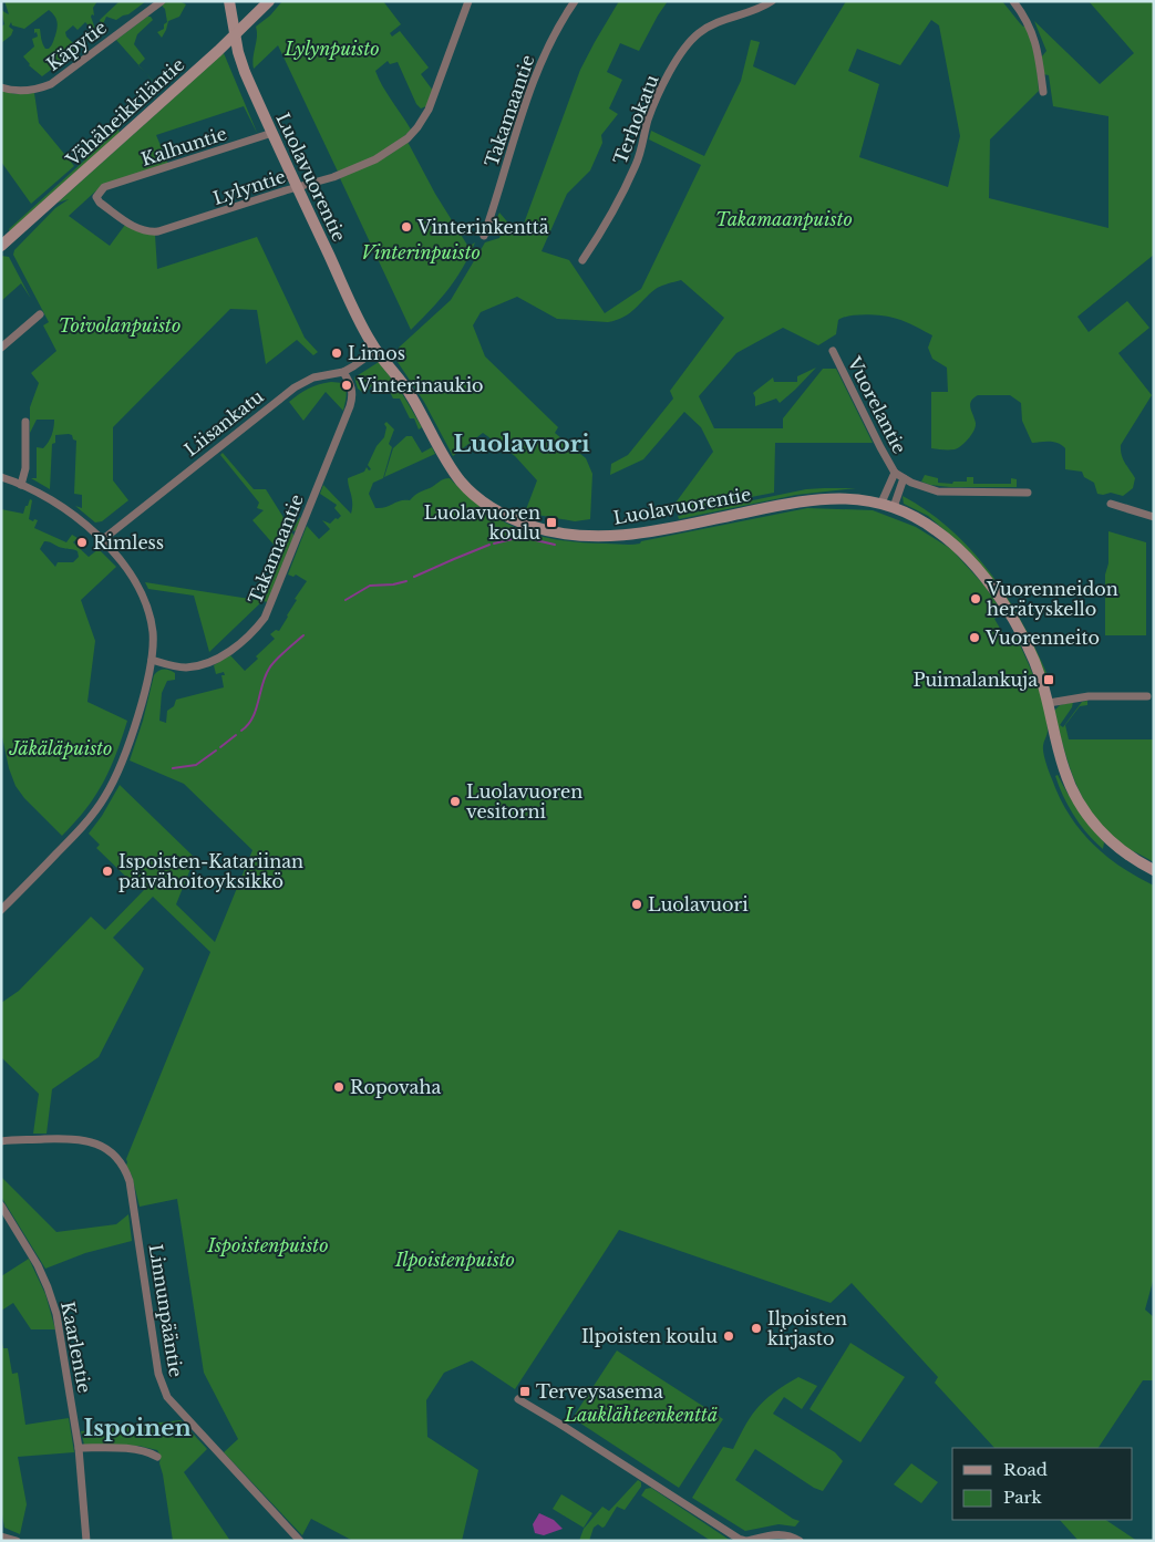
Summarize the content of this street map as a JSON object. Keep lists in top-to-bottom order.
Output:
{
  "streets": {
    "street": [
      "Käpytie",
      "Takamaantie",
      "Vähäheikkiläntie",
      "Terhokatu",
      "Kalhuntie",
      "Luolavuorentie",
      "Lylyntie",
      "Vuorelantie",
      "Liisankatu",
      "Linnunpääntie",
      "Kaarlentie"
    ]
  },
  "crossings": [
    ["Takamaantie", "Liisankatu"],
    ["Vähäheikkiläntie", "Luolavuorentie"],
    ["Kalhuntie", "Luolavuorentie"],
    ["Kalhuntie", "Lylyntie"],
    ["Luolavuorentie", "Lylyntie"],
    ["Luolavuorentie", "Vuorelantie"],
    ["Luolavuorentie", "Liisankatu"]
  ],
  "districts": ["Luolavuori", "Ispoinen"],
  "parks": [
    "Lylynpuisto",
    "Takamaanpuisto",
    "Vinterinpuisto",
    "Toivolanpuisto",
    "Jäkäläpuisto",
    "Ispoistenpuisto",
    "Ilpoistenpuisto",
    "Lauklähteenkenttä"
  ],
  "places": {
    "other": [
      "Vinterinkenttä",
      "Limos",
      "Vinterinaukio",
      "Rimless",
      "Vuorenneidon herätyskello",
      "Vuorenneito",
      "Luolavuoren vesitorni",
      "Ispoisten-Katariinan päivähoitoyksikkö",
      "Luolavuori",
      "Ropovaha",
      "Ilpoisten kirjasto",
      "Ilpoisten koulu"
    ],
    "transit": ["Luolavuoren koulu", "Puimalankuja", "Terveysasema"]
  },
  "legend": ["Road", "Park"]
}
